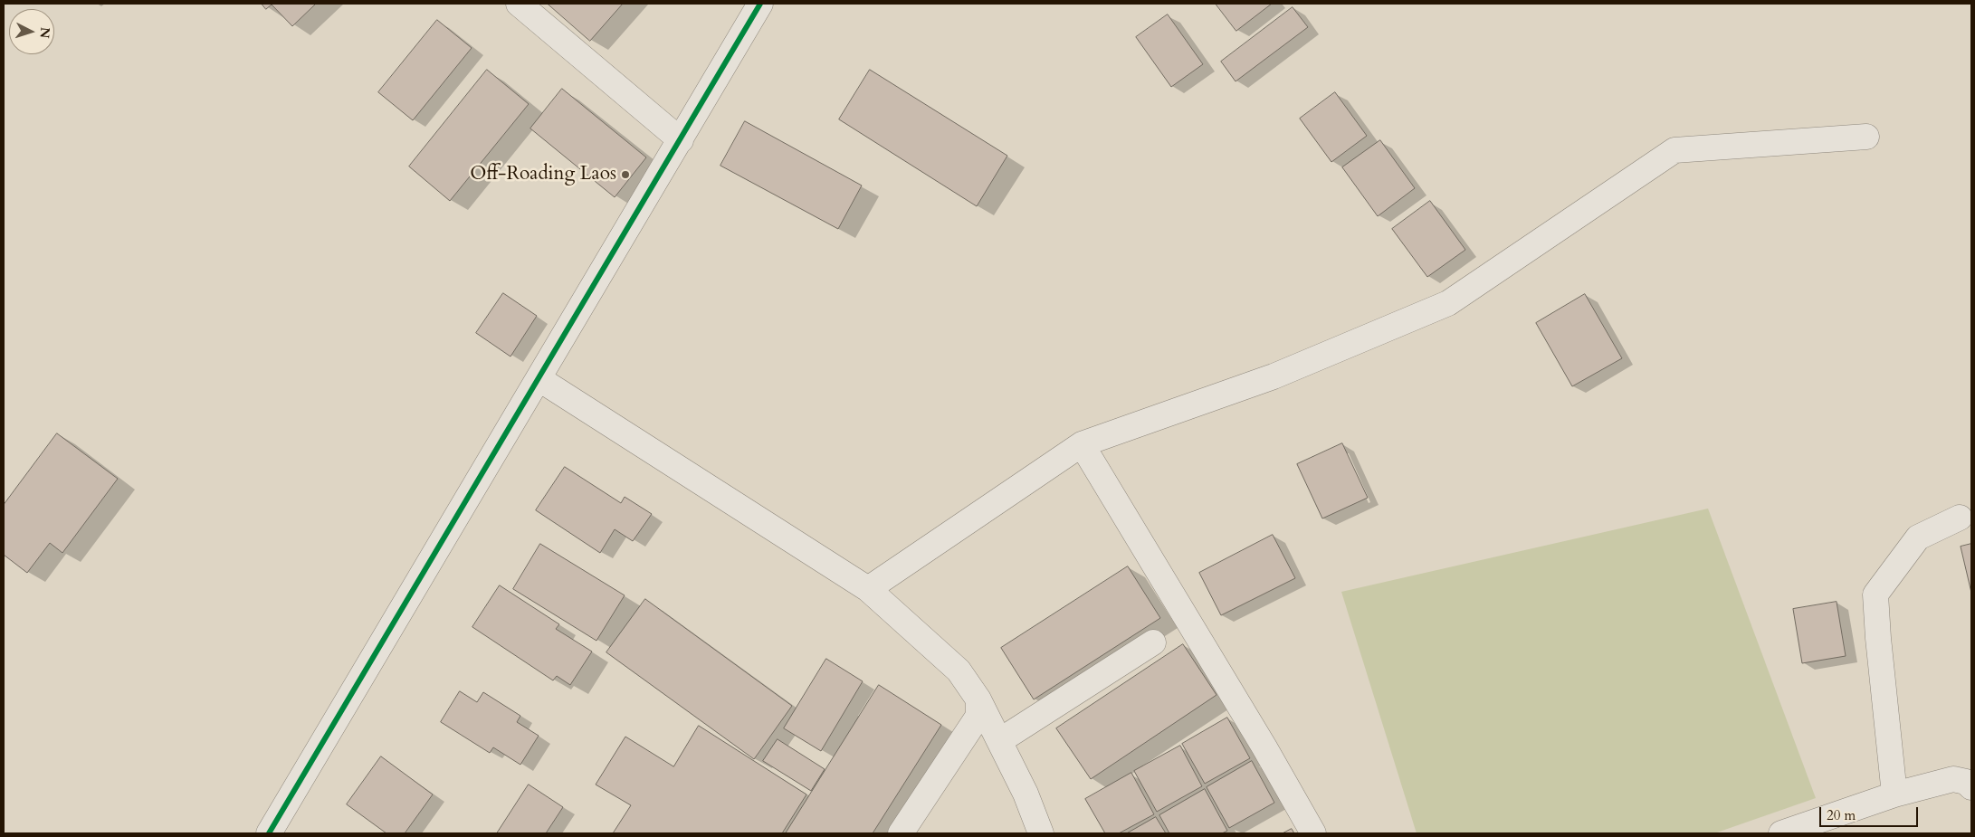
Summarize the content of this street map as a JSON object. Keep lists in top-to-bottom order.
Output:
{
  "places": ["Off-Roading Laos"],
  "scale_bar": "20 m",
  "north": "right"
}
